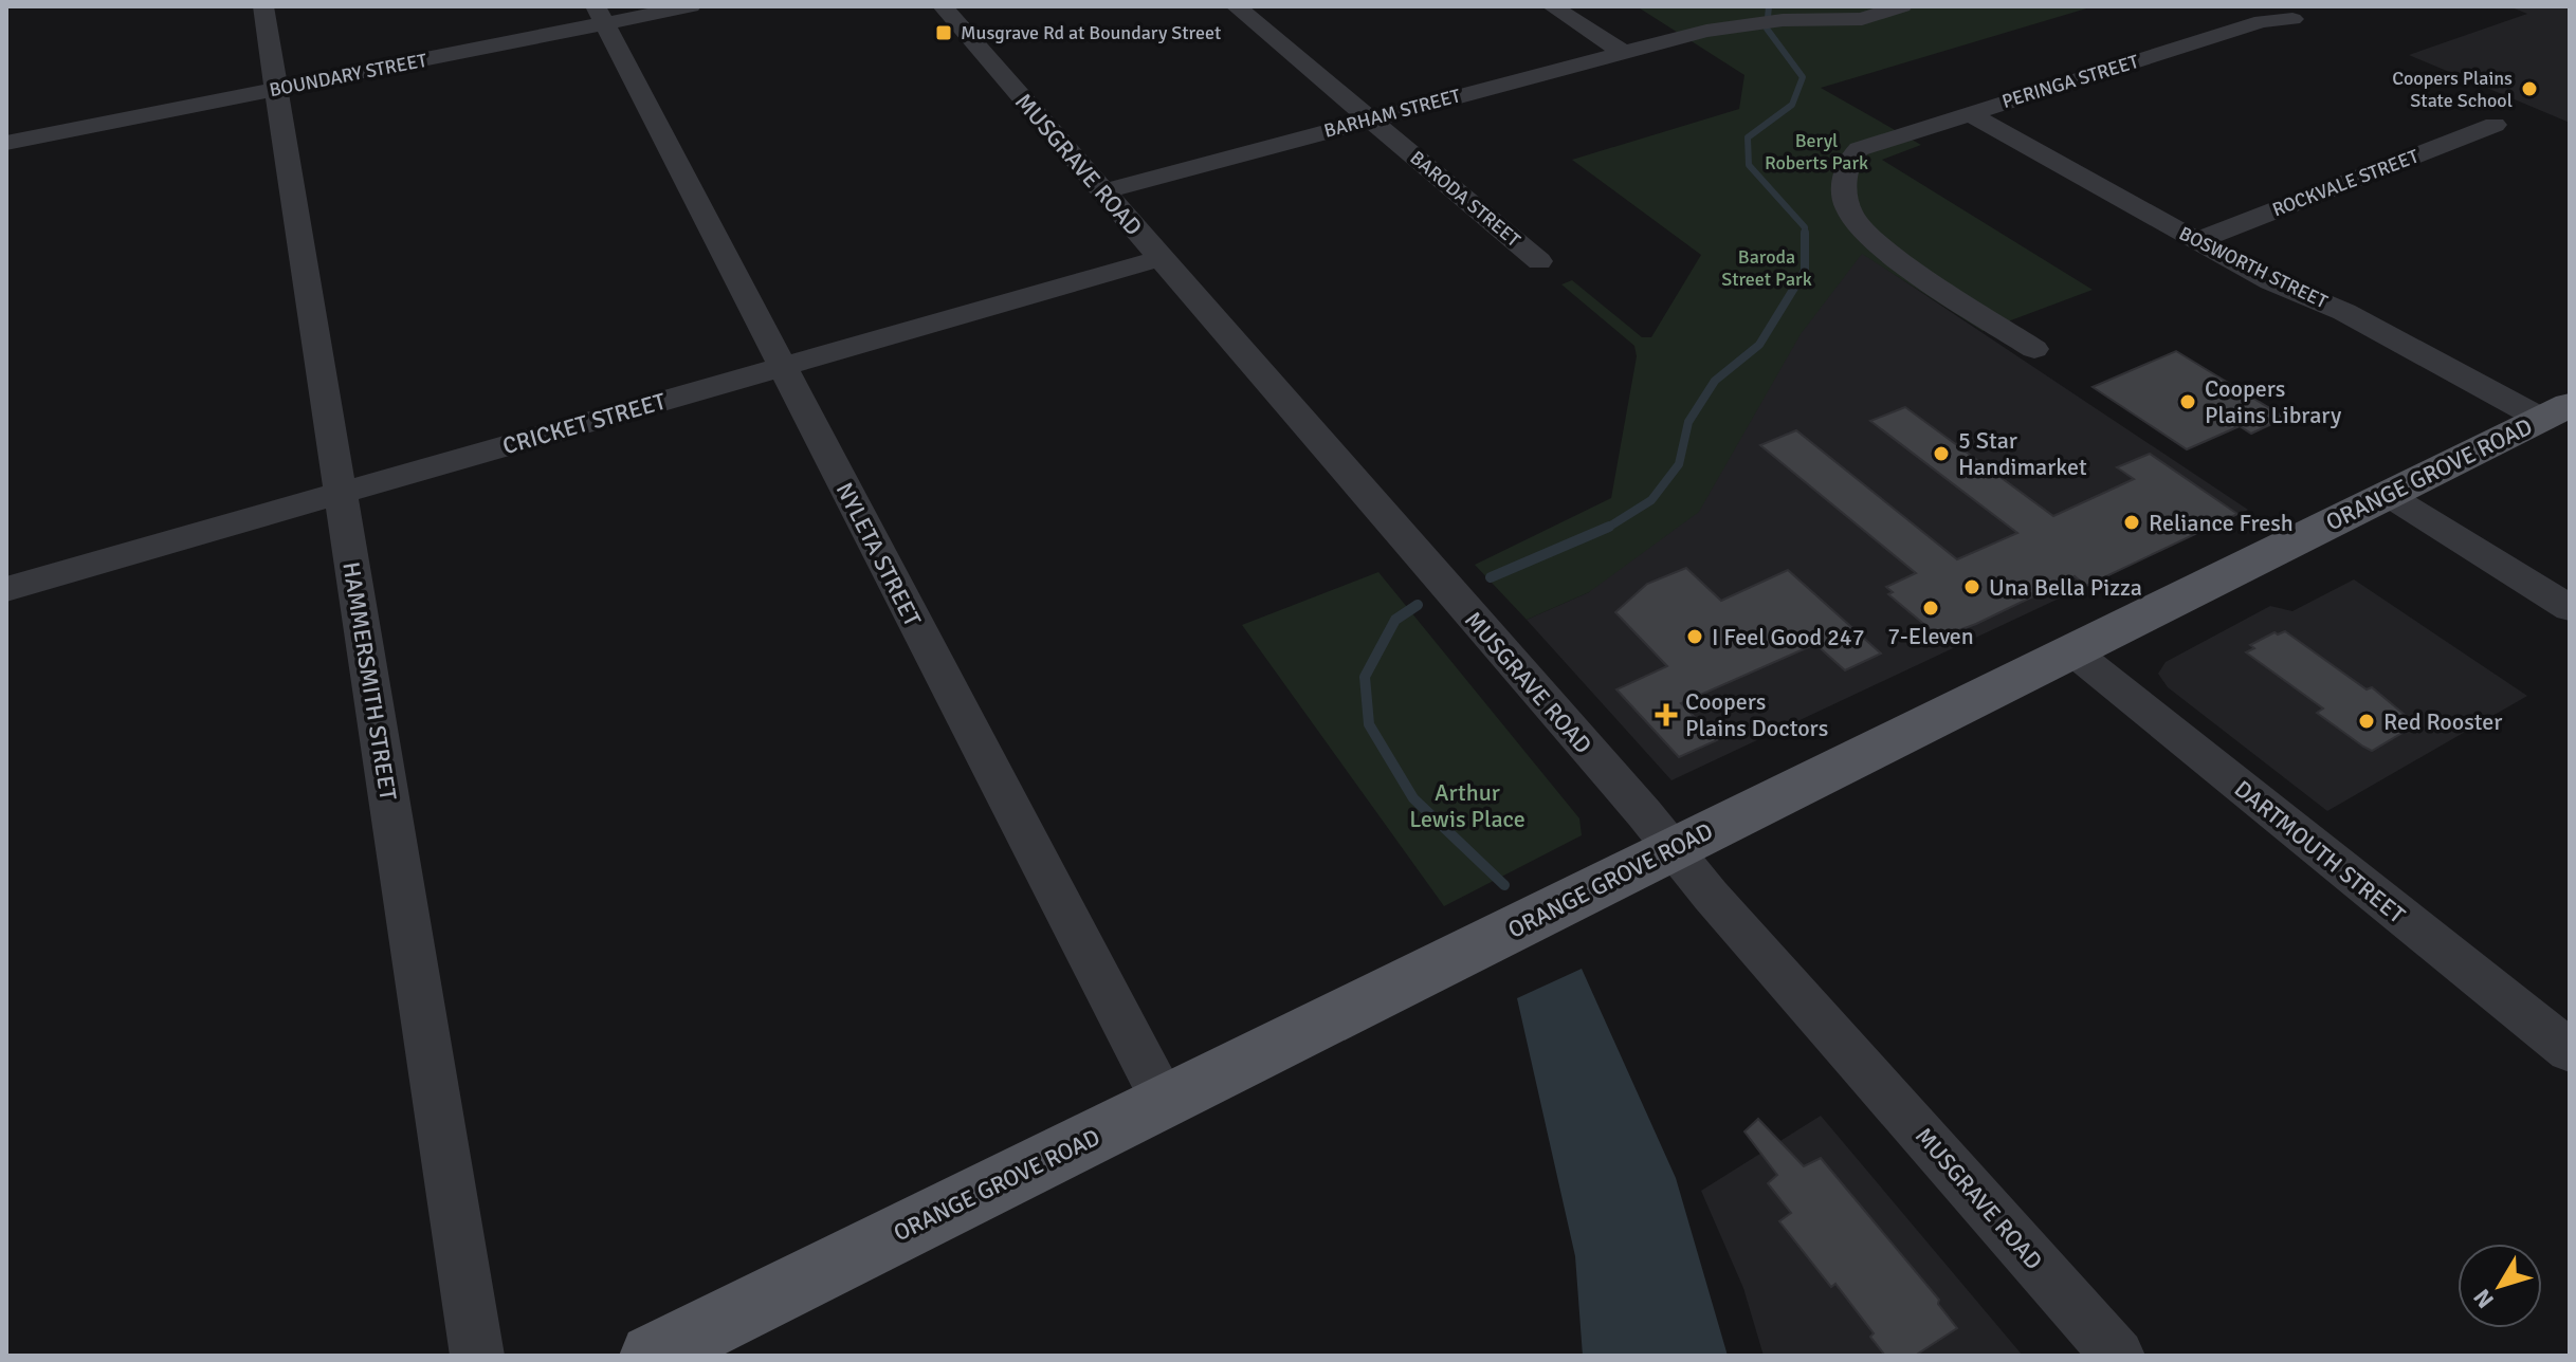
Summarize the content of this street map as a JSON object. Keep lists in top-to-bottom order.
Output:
{
  "streets": {
    "main road": ["ORANGE GROVE ROAD"],
    "street": [
      "BOUNDARY STREET",
      "PERINGA STREET",
      "BARHAM STREET",
      "MUSGRAVE ROAD",
      "ROCKVALE STREET",
      "BARODA STREET",
      "BOSWORTH STREET",
      "CRICKET STREET",
      "NYLETA STREET",
      "HAMMERSMITH STREET",
      "DARTMOUTH STREET"
    ]
  },
  "crossings": [
    ["BOUNDARY STREET", "NYLETA STREET"],
    ["BOUNDARY STREET", "HAMMERSMITH STREET"],
    ["PERINGA STREET", "BOSWORTH STREET"],
    ["BARHAM STREET", "MUSGRAVE ROAD"],
    ["BARHAM STREET", "BARODA STREET"],
    ["MUSGRAVE ROAD", "CRICKET STREET"],
    ["MUSGRAVE ROAD", "ORANGE GROVE ROAD"],
    ["ROCKVALE STREET", "BOSWORTH STREET"],
    ["BOSWORTH STREET", "ORANGE GROVE ROAD"],
    ["CRICKET STREET", "NYLETA STREET"],
    ["CRICKET STREET", "HAMMERSMITH STREET"],
    ["ORANGE GROVE ROAD", "NYLETA STREET"],
    ["ORANGE GROVE ROAD", "DARTMOUTH STREET"]
  ],
  "parks": ["Beryl Roberts Park", "Baroda Street Park", "Arthur Lewis Place"],
  "places": {
    "transit": ["Musgrave Rd at Boundary Street"],
    "other": [
      "Coopers Plains State School",
      "Coopers Plains Library",
      "5 Star Handimarket",
      "Reliance Fresh",
      "Una Bella Pizza",
      "7-Eleven",
      "I Feel Good 247",
      "Red Rooster"
    ],
    "health": ["Coopers Plains Doctors"]
  },
  "north": "bottom left"
}
